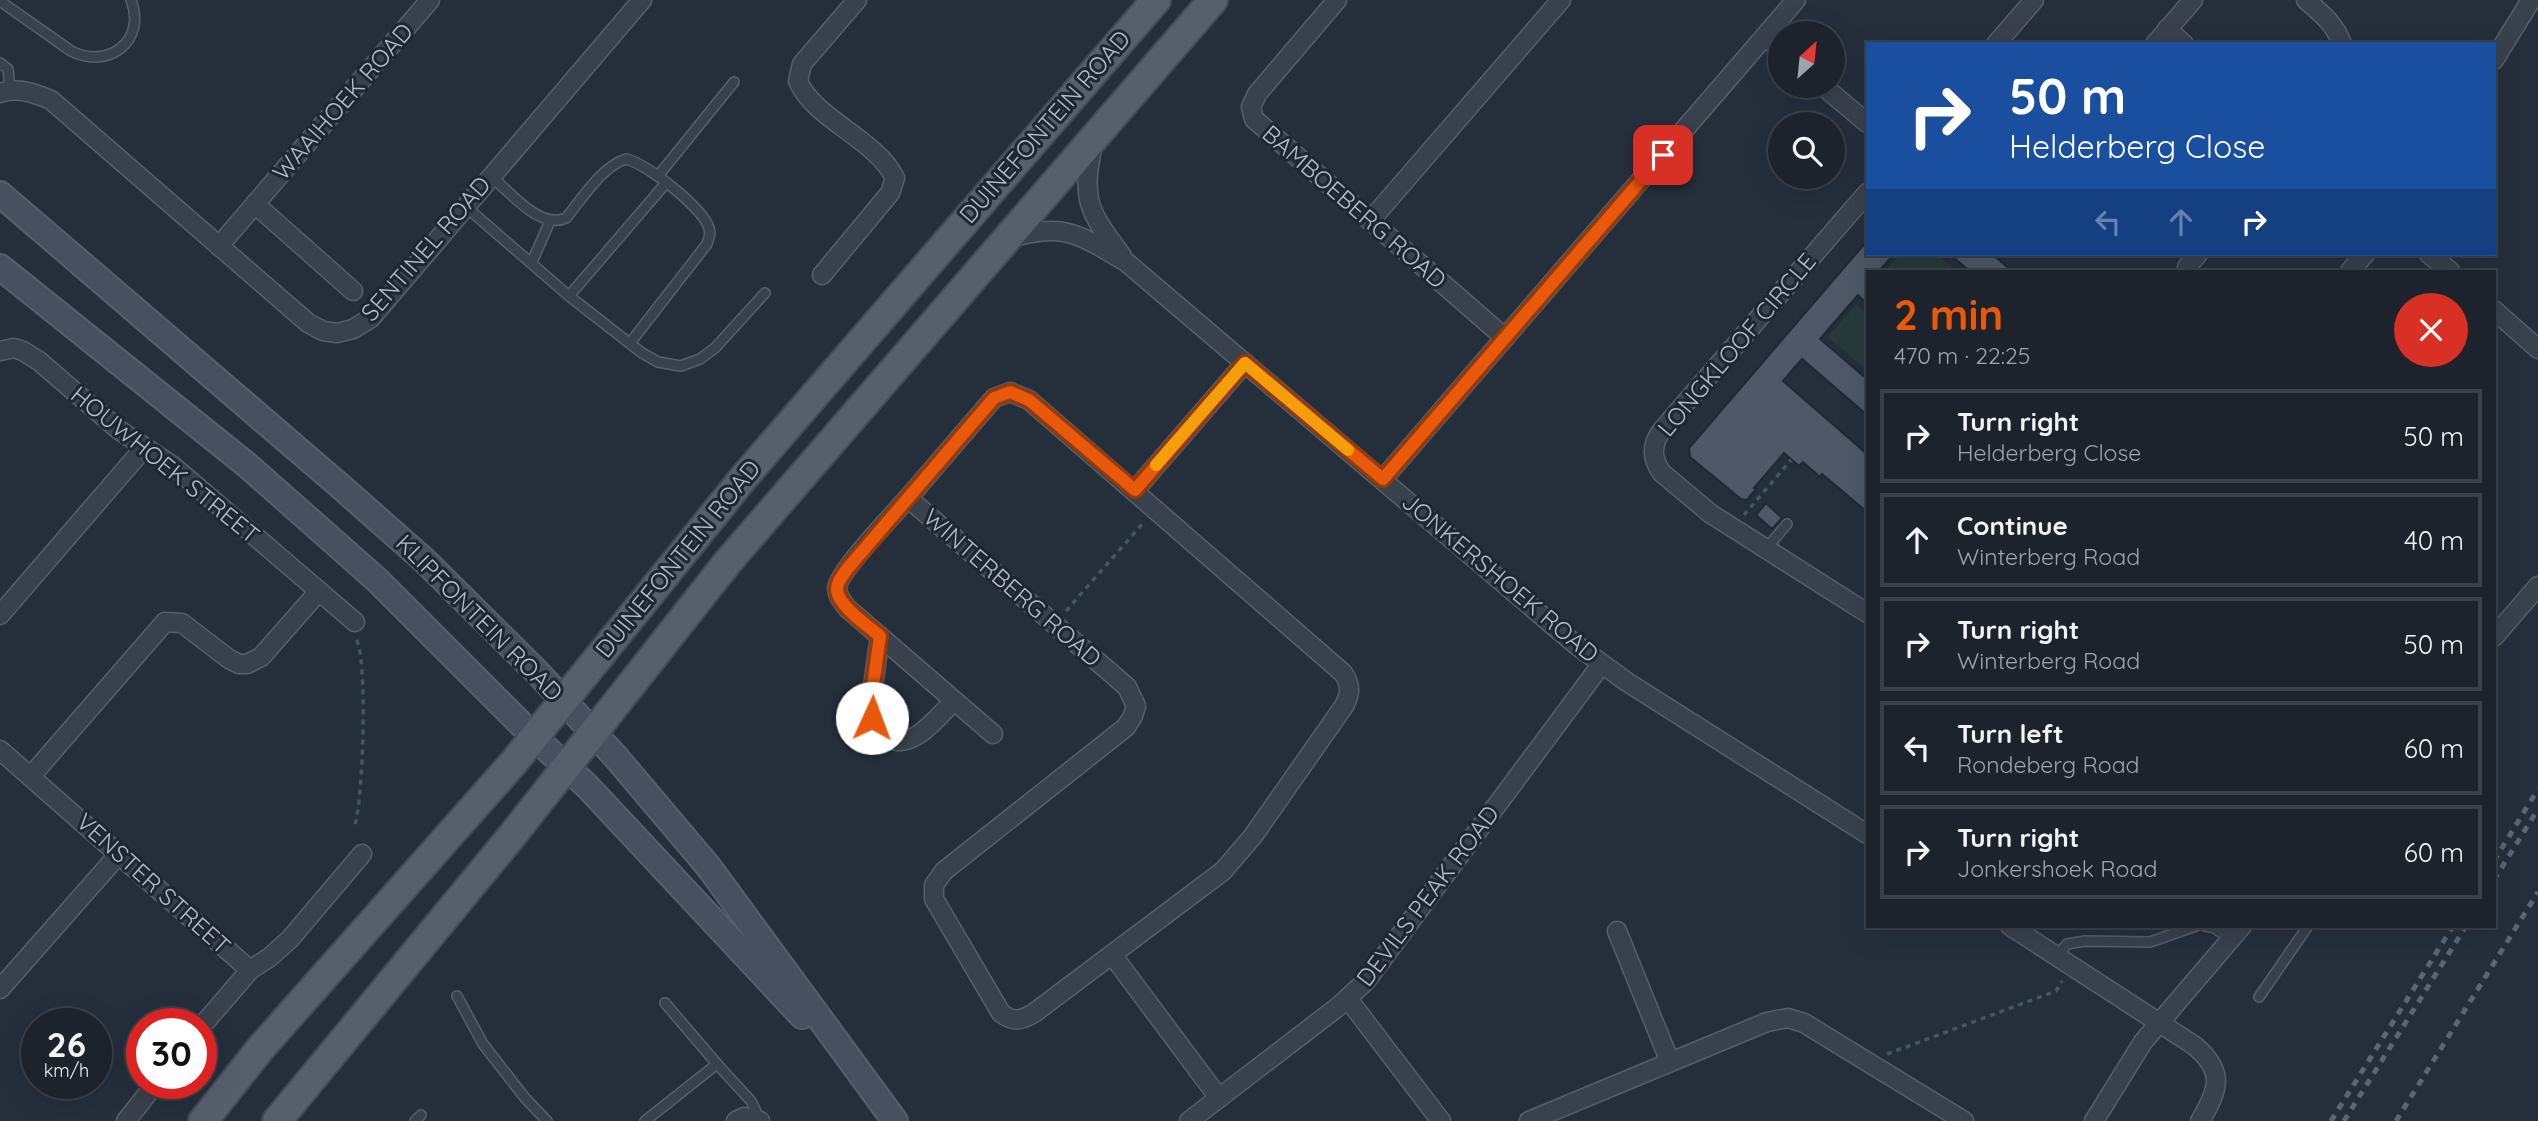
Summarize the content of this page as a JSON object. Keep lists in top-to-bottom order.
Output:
{
  "streets": {
    "main road": ["DUINEFONTEIN ROAD", "KLIPFONTEIN ROAD"],
    "street": [
      "WAAIHOEK ROAD",
      "BAMBOEBERG ROAD",
      "SENTINEL ROAD",
      "LONGKLOOF CIRCLE",
      "HOUWHOEK STREET",
      "JONKERSHOEK ROAD",
      "WINTERBERG ROAD",
      "VENSTER STREET",
      "DEVILS PEAK ROAD"
    ]
  },
  "crossings": [
    ["WAAIHOEK ROAD", "SENTINEL ROAD"],
    ["DUINEFONTEIN ROAD", "JONKERSHOEK ROAD"],
    ["DUINEFONTEIN ROAD", "KLIPFONTEIN ROAD"],
    ["JONKERSHOEK ROAD", "DEVILS PEAK ROAD"]
  ],
  "north": "top right",
  "page": {
    "turn": ["50 m", "Helderberg Close"],
    "heading": ["2 min", "470 m · 22:25"],
    "list": [
      {
        "name": "Turn right",
        "note": "Helderberg Close",
        "value": "50 m"
      },
      {
        "name": "Continue",
        "note": "Winterberg Road",
        "value": "40 m"
      },
      {
        "name": "Turn right",
        "note": "Winterberg Road",
        "value": "50 m"
      },
      {
        "name": "Turn left",
        "note": "Rondeberg Road",
        "value": "60 m"
      },
      {
        "name": "Turn right",
        "note": "Jonkershoek Road",
        "value": "60 m"
      }
    ],
    "speed": "26 km/h",
    "limit": "30"
  }
}
